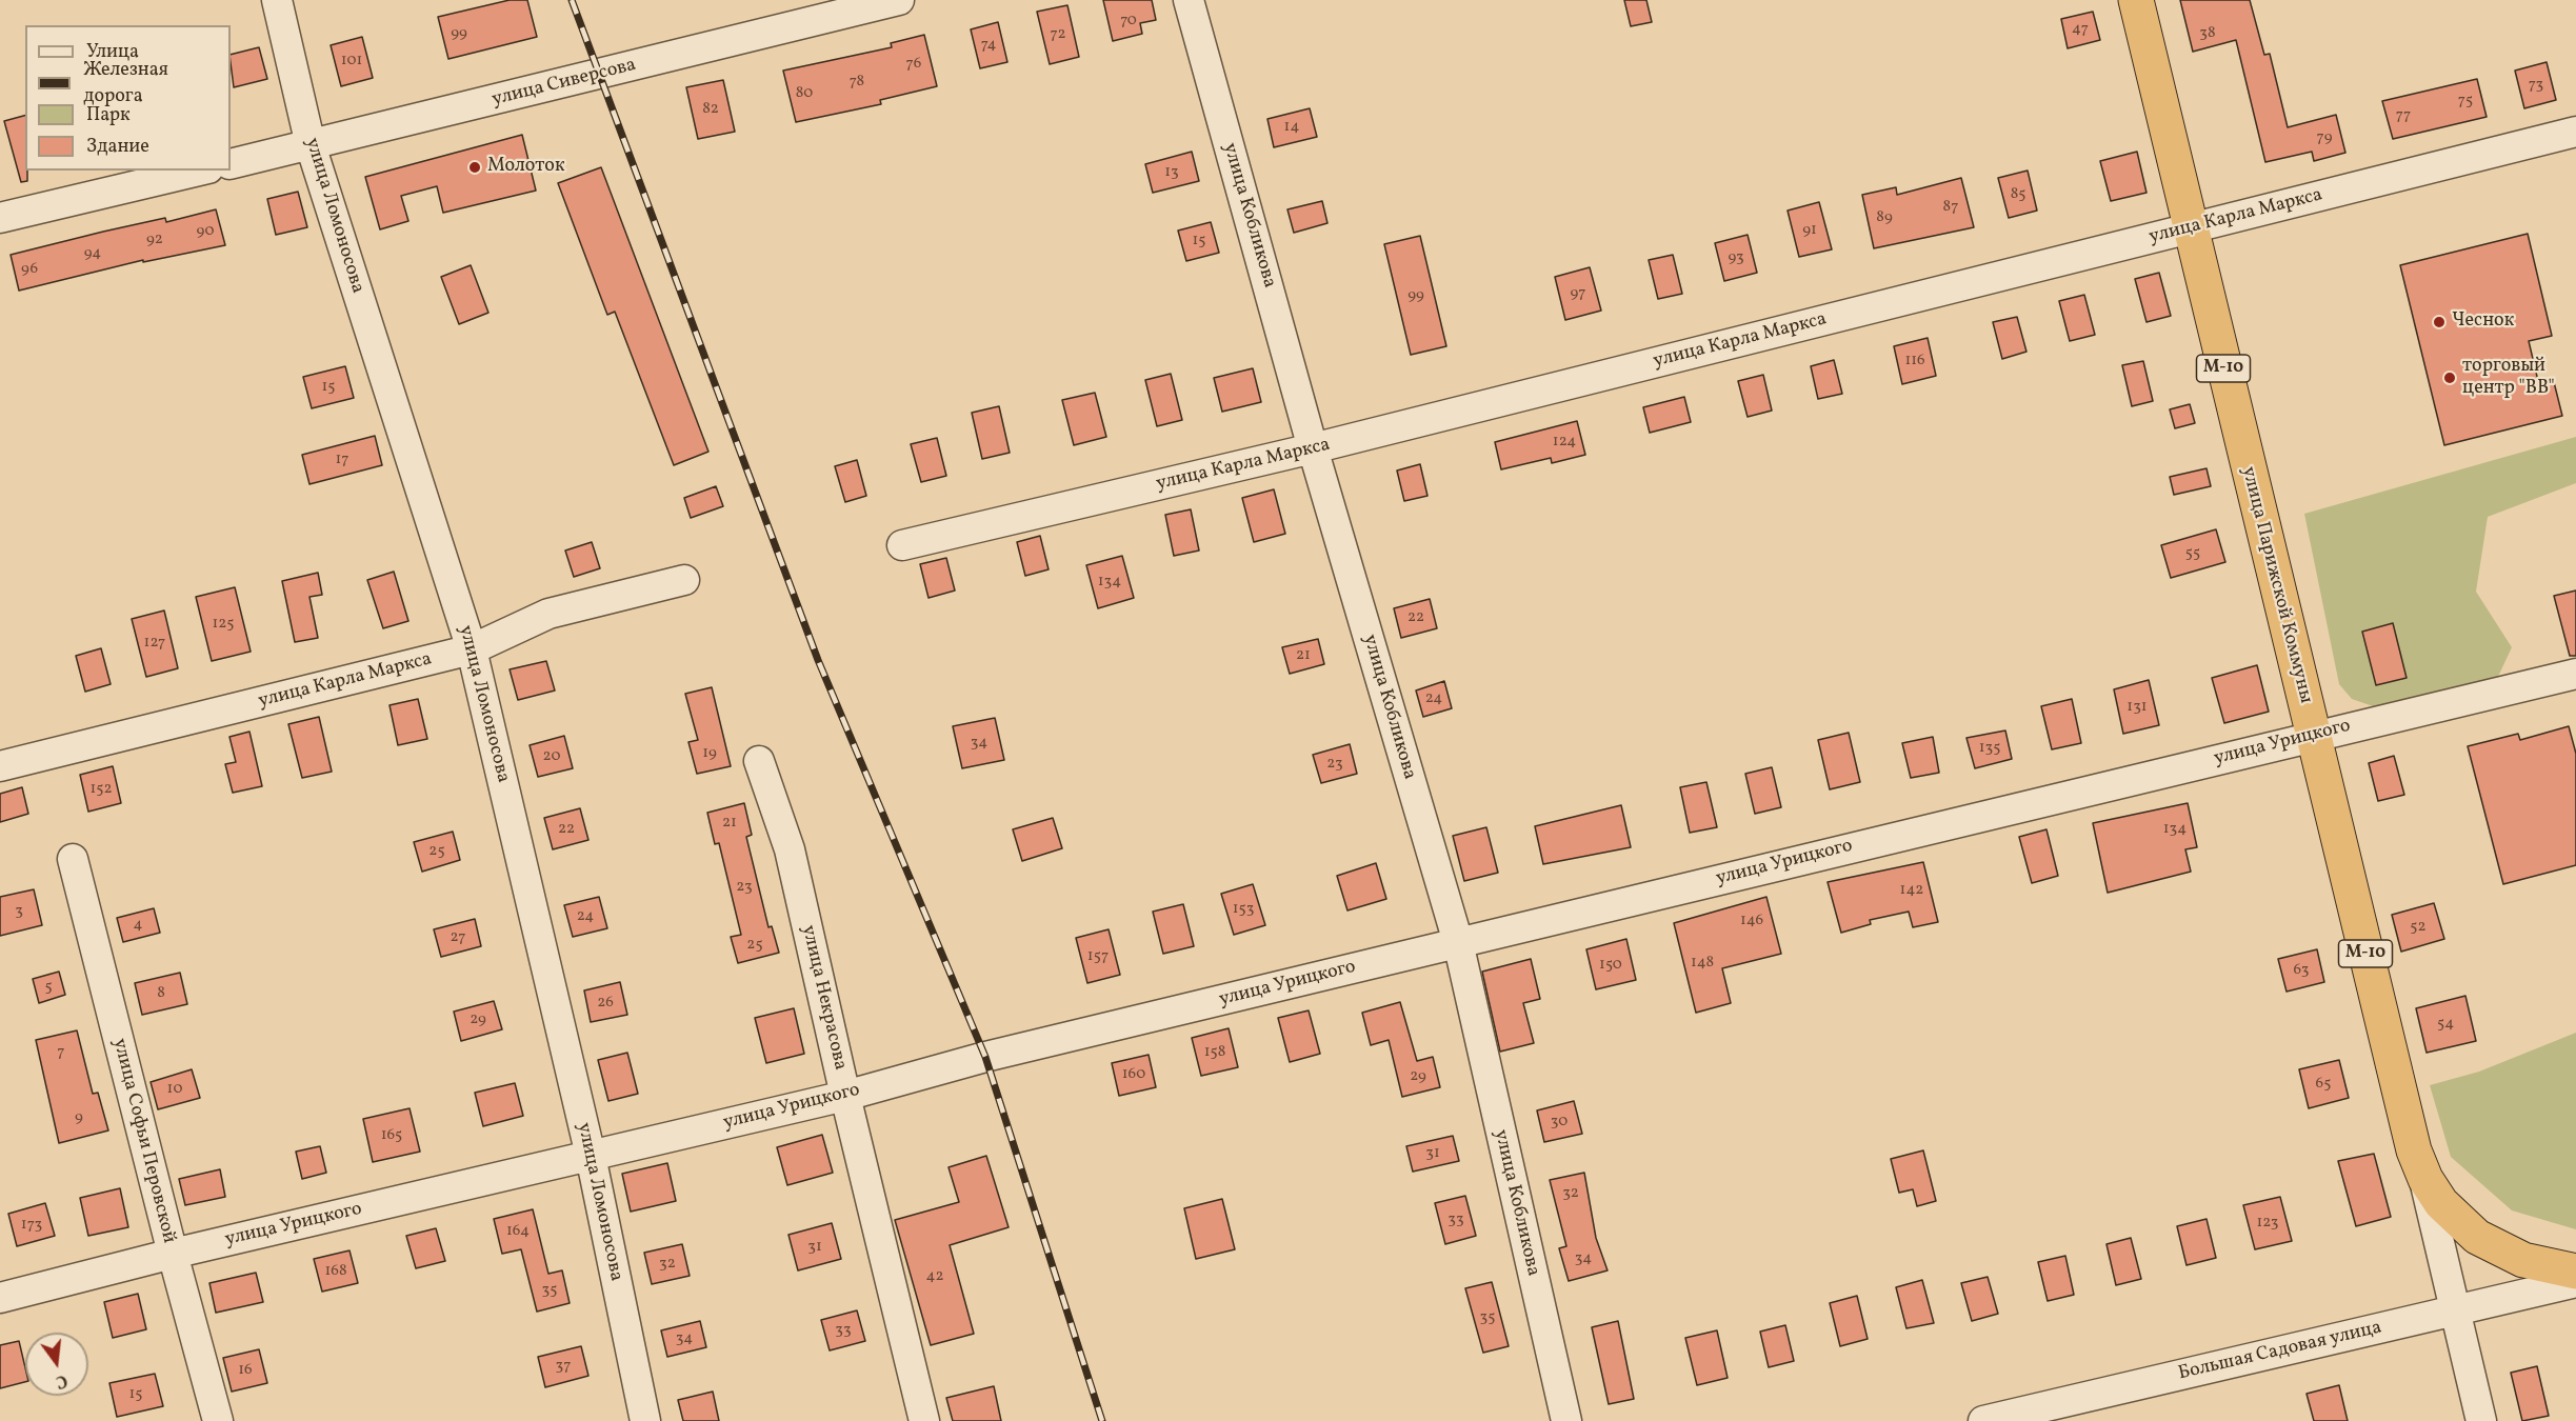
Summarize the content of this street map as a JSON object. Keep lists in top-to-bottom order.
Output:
{
  "streets": {
    "highway": ["М-10", "улица Парижской Коммуны"],
    "street": [
      "улица Сиверсова",
      "улица Ломоносова",
      "улица Кобликова",
      "улица Карла Маркса",
      "улица Урицкого",
      "улица Некрасова",
      "улица Софьи Перовской",
      "Большая Садовая улица"
    ]
  },
  "crossings": [
    ["улица Сиверсова", "улица Ломоносова"],
    ["улица Ломоносова", "улица Карла Маркса"],
    ["улица Ломоносова", "улица Урицкого"],
    ["улица Кобликова", "улица Карла Маркса"],
    ["улица Кобликова", "улица Урицкого"],
    ["улица Карла Маркса", "улица Парижской Коммуны"],
    ["улица Парижской Коммуны", "улица Урицкого"],
    ["улица Парижской Коммуны", "Большая Садовая улица"],
    ["улица Урицкого", "улица Некрасова"],
    ["улица Урицкого", "улица Софьи Перовской"]
  ],
  "places": ["Молоток", "Чеснок", "торговый центр \"ВВ\""],
  "house_numbers": [
    "70",
    "47",
    "99",
    "38",
    "72",
    "74",
    "101",
    "76",
    "78",
    "73",
    "80",
    "75",
    "82",
    "77",
    "14",
    "79",
    "13",
    "85",
    "87",
    "89",
    "91",
    "90",
    "92",
    "15",
    "94",
    "93",
    "96",
    "97",
    "99",
    "116",
    "15",
    "124",
    "17",
    "55",
    "134",
    "22",
    "125",
    "127",
    "21",
    "24",
    "131",
    "34",
    "135",
    "19",
    "20",
    "23",
    "152",
    "21",
    "22",
    "134",
    "25",
    "23",
    "142",
    "153",
    "3",
    "24",
    "146",
    "4",
    "52",
    "27",
    "25",
    "157",
    "148",
    "150",
    "63",
    "5",
    "8",
    "26",
    "29",
    "54",
    "7",
    "158",
    "160",
    "29",
    "65",
    "10",
    "9",
    "30",
    "165",
    "31",
    "32",
    "33",
    "123",
    "173",
    "164",
    "31",
    "34",
    "32",
    "168",
    "42",
    "35",
    "35",
    "33",
    "34",
    "37",
    "16",
    "15"
  ],
  "legend": [
    "Улица",
    "Железная дорога",
    "Парк",
    "Здание"
  ],
  "north": "bottom"
}
